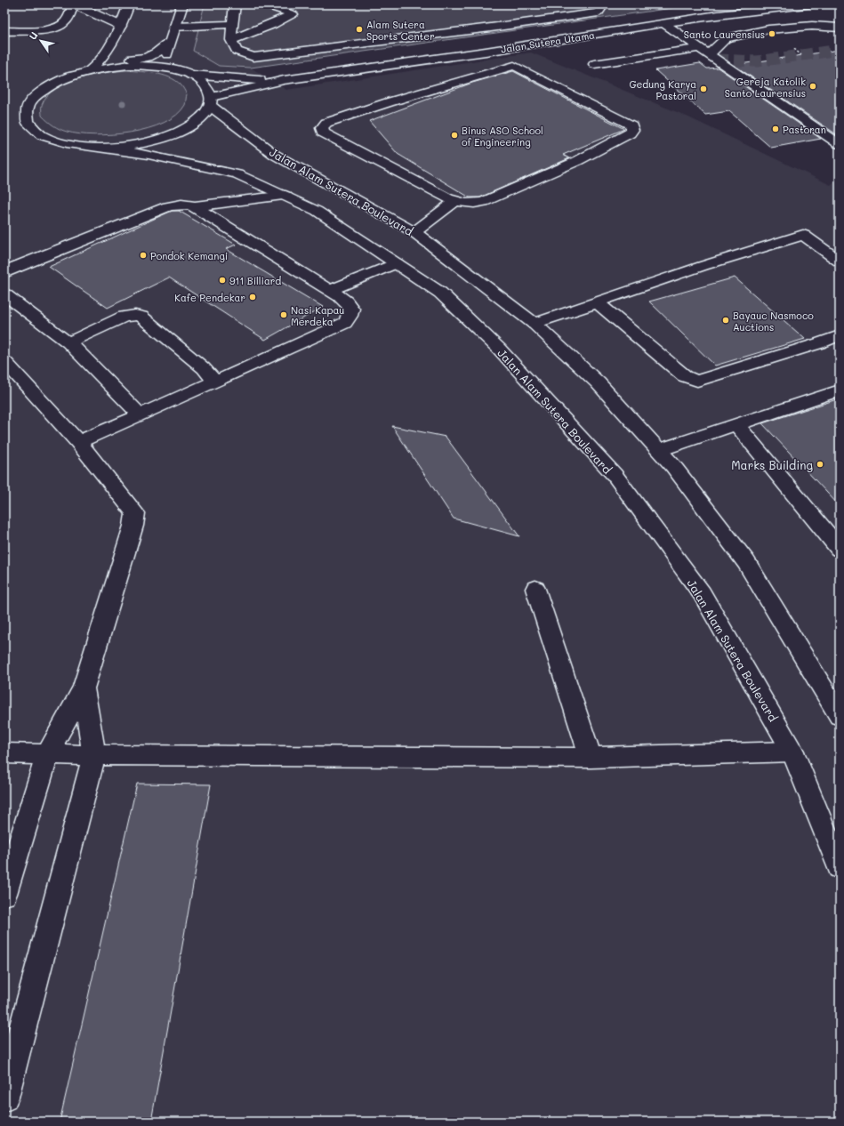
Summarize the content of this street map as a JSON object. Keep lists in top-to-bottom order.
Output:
{
  "streets": {
    "main road": ["Jalan Sutera Utama", "Jalan Alam Sutera Boulevard"]
  },
  "crossings": [
    ["Jalan Sutera Utama", "Jalan Alam Sutera Boulevard"]
  ],
  "places": [
    "Alam Sutera Sports Center",
    "Santo Laurensius",
    "Gereja Katolik Santo Laurensius",
    "Gedung Karya Pastoral",
    "Pastoran",
    "Binus ASO School of Engineering",
    "Pondok Kemangi",
    "911 Billiard",
    "Kafe Pendekar",
    "Nasi Kapau Merdeka",
    "Bayauc Nasmoco Auctions",
    "Marks Building"
  ],
  "north": "top left"
}
